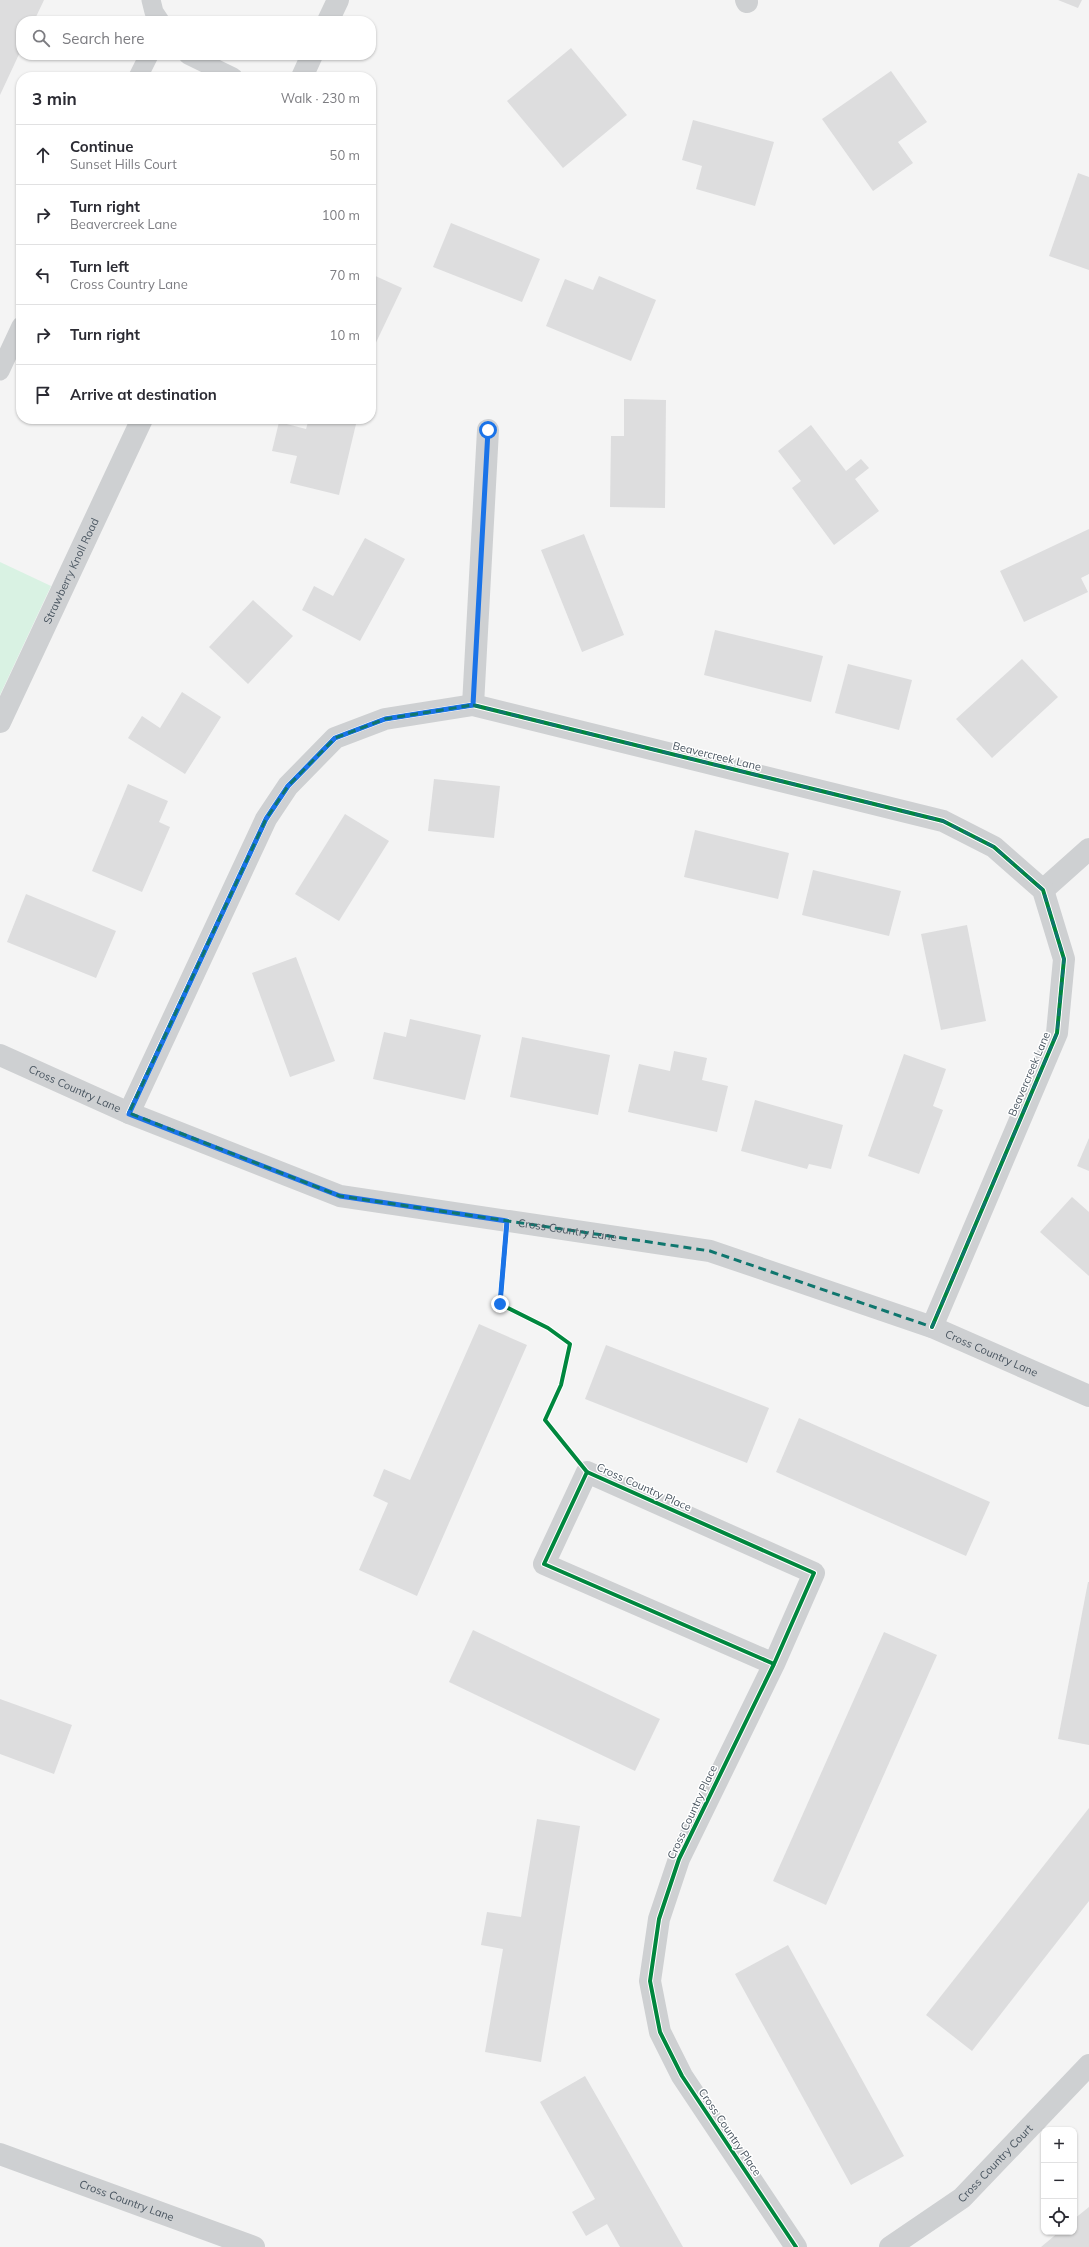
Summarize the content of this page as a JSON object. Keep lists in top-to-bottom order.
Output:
{
  "streets": {
    "street": [
      "Strawberry Knoll Road",
      "Beavercreek Lane",
      "Cross Country Lane",
      "Cross Country Place",
      "Cross Country Court"
    ]
  },
  "crossings": [
    ["Beavercreek Lane", "Cross Country Lane"]
  ],
  "page": {
    "search": "Search here",
    "heading": ["3 min", "Walk · 230 m"],
    "list": [
      ["Continue", "Sunset Hills Court", "50 m"],
      ["Turn right", "Beavercreek Lane", "100 m"],
      ["Turn left", "Cross Country Lane", "70 m"],
      ["Turn right", "10 m"],
      "Arrive at destination"
    ],
    "map_buttons": ["+", "−"]
  }
}
